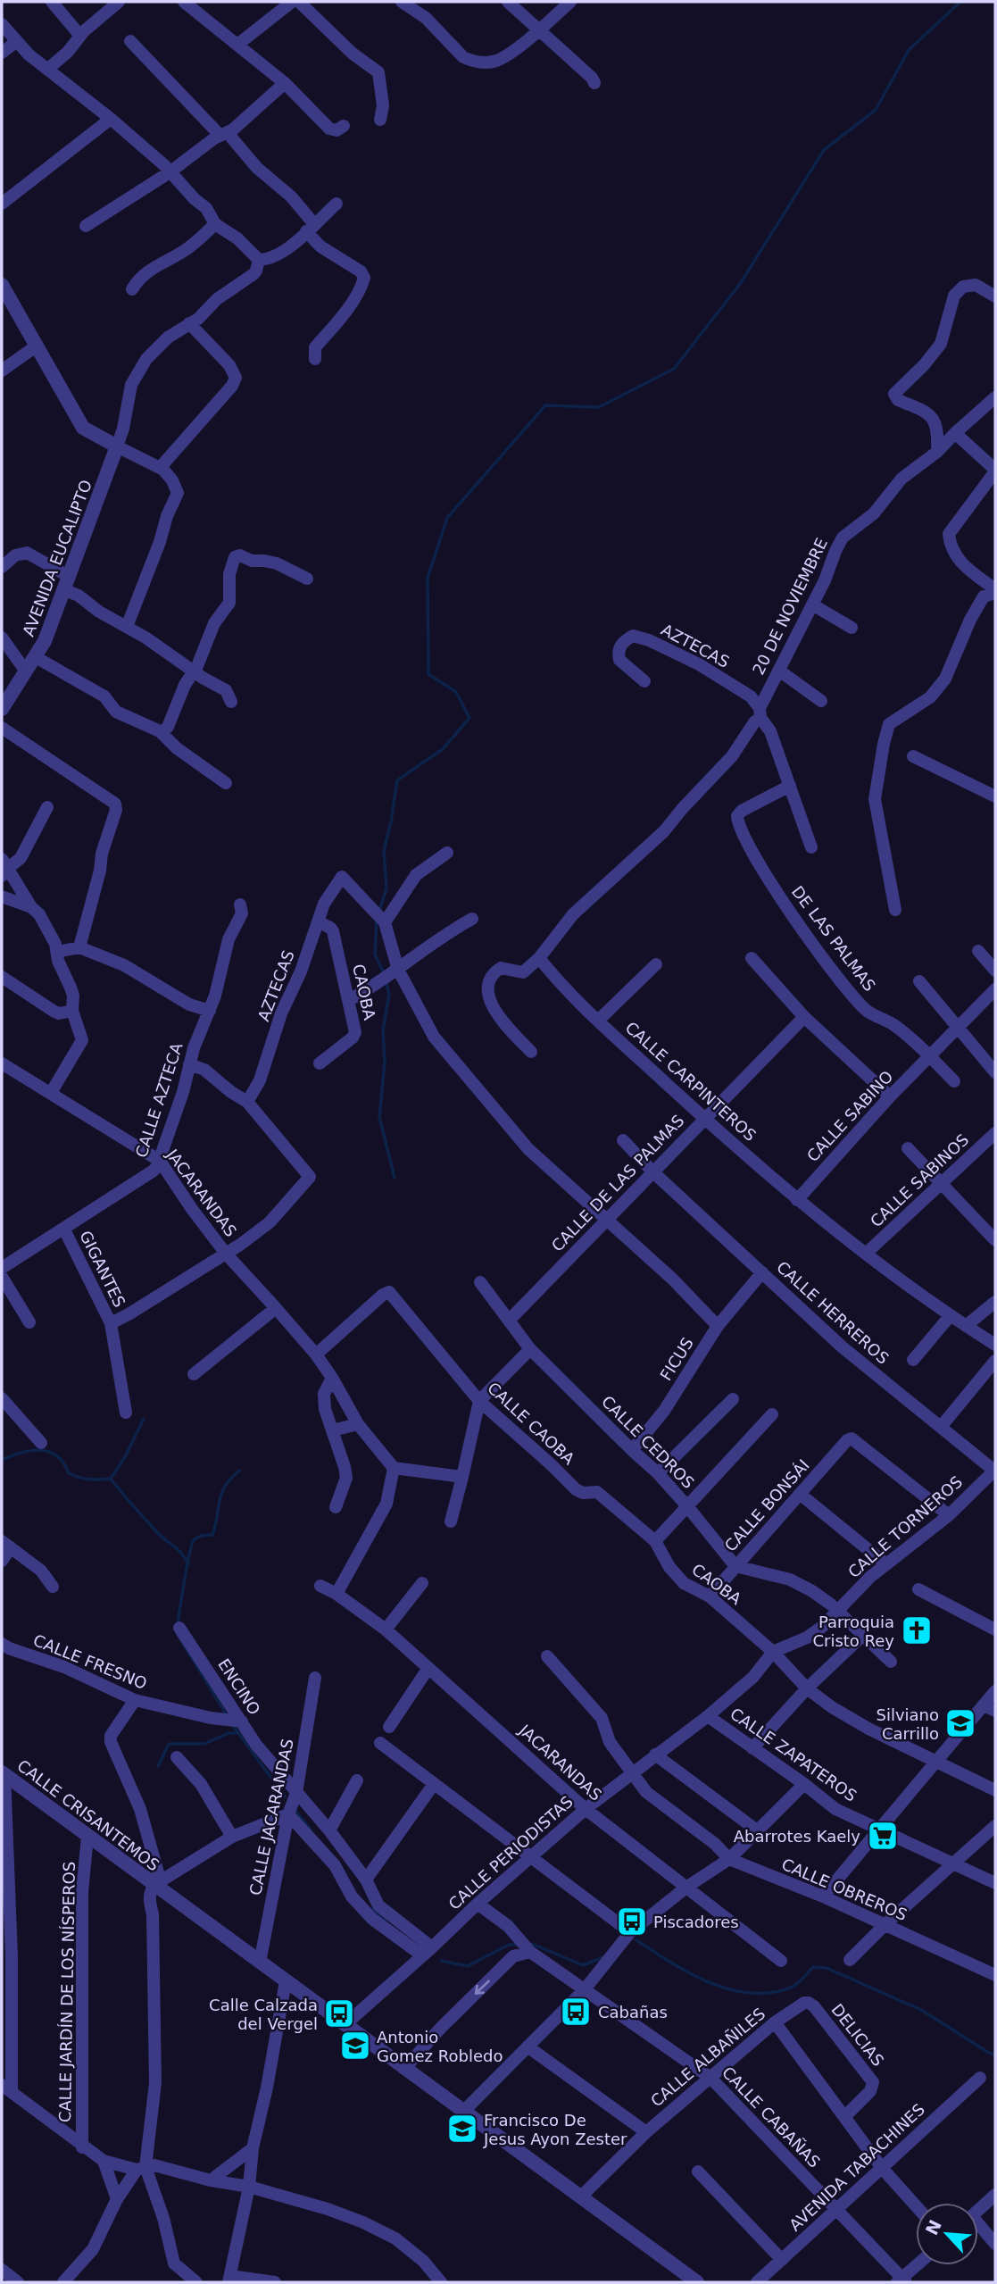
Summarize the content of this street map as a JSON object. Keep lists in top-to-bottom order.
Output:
{
  "streets": {
    "street": [
      "AVENIDA EUCALIPTO",
      "20 DE NOVIEMBRE",
      "AZTECAS",
      "DE LAS PALMAS",
      "CAOBA",
      "CALLE CARPINTEROS",
      "CALLE AZTECA",
      "CALLE SABINO",
      "CALLE SABINOS",
      "CALLE DE LAS PALMAS",
      "JACARANDAS",
      "GIGANTES",
      "CALLE HERREROS",
      "FICUS",
      "CALLE CAOBA",
      "CALLE CEDROS",
      "CALLE BONSÁI",
      "CALLE TORNEROS",
      "CALLE FRESNO",
      "ENCINO",
      "CALLE ZAPATEROS",
      "CALLE CRISANTEMOS",
      "CALLE JACARANDAS",
      "CALLE PERIODISTAS",
      "CALLE OBREROS",
      "CALLE JARDÍN DE LOS NÍSPEROS",
      "DELICIAS",
      "CALLE ALBAÑILES",
      "CALLE CABAÑAS",
      "AVENIDA TABACHINES"
    ]
  },
  "crossings": [
    ["20 DE NOVIEMBRE", "AZTECAS"],
    ["20 DE NOVIEMBRE", "CALLE CARPINTEROS"],
    ["AZTECAS", "DE LAS PALMAS"],
    ["AZTECAS", "CAOBA"],
    ["DE LAS PALMAS", "CALLE SABINO"],
    ["CAOBA", "CALLE CAOBA"],
    ["CAOBA", "CALLE BONSÁI"],
    ["CAOBA", "CALLE TORNEROS"],
    ["CAOBA", "CALLE PERIODISTAS"],
    ["CALLE CARPINTEROS", "CALLE SABINO"],
    ["CALLE CARPINTEROS", "CALLE SABINOS"],
    ["CALLE CARPINTEROS", "CALLE DE LAS PALMAS"],
    ["CALLE AZTECA", "JACARANDAS"],
    ["CALLE AZTECA", "GIGANTES"],
    ["CALLE DE LAS PALMAS", "CALLE HERREROS"],
    ["CALLE DE LAS PALMAS", "CALLE CEDROS"],
    ["JACARANDAS", "CALLE CAOBA"],
    ["JACARANDAS", "CALLE PERIODISTAS"],
    ["CALLE HERREROS", "FICUS"],
    ["CALLE HERREROS", "CALLE TORNEROS"],
    ["FICUS", "CALLE CEDROS"],
    ["CALLE CEDROS", "CALLE BONSÁI"],
    ["CALLE BONSÁI", "CALLE TORNEROS"],
    ["CALLE TORNEROS", "CALLE PERIODISTAS"],
    ["CALLE FRESNO", "ENCINO"],
    ["ENCINO", "CALLE JACARANDAS"],
    ["ENCINO", "CALLE PERIODISTAS"],
    ["CALLE ZAPATEROS", "CALLE PERIODISTAS"],
    ["CALLE CRISANTEMOS", "CALLE JACARANDAS"],
    ["CALLE CRISANTEMOS", "CALLE PERIODISTAS"],
    ["CALLE CRISANTEMOS", "CALLE JARDÍN DE LOS NÍSPEROS"],
    ["CALLE CRISANTEMOS", "CALLE ALBAÑILES"],
    ["CALLE PERIODISTAS", "CALLE OBREROS"],
    ["CALLE PERIODISTAS", "CALLE CABAÑAS"],
    ["DELICIAS", "CALLE ALBAÑILES"],
    ["CALLE ALBAÑILES", "CALLE CABAÑAS"],
    ["CALLE CABAÑAS", "AVENIDA TABACHINES"]
  ],
  "places": {
    "church": ["Parroquia Cristo Rey"],
    "school or university": ["Silviano Carrillo", "Antonio Gomez Robledo", "Francisco De Jesus Ayon Zester"],
    "supermarket": ["Abarrotes Kaely"],
    "bus stop": ["Piscadores", "Cabañas", "Calle Calzada del Vergel"]
  },
  "north": "top left"
}
